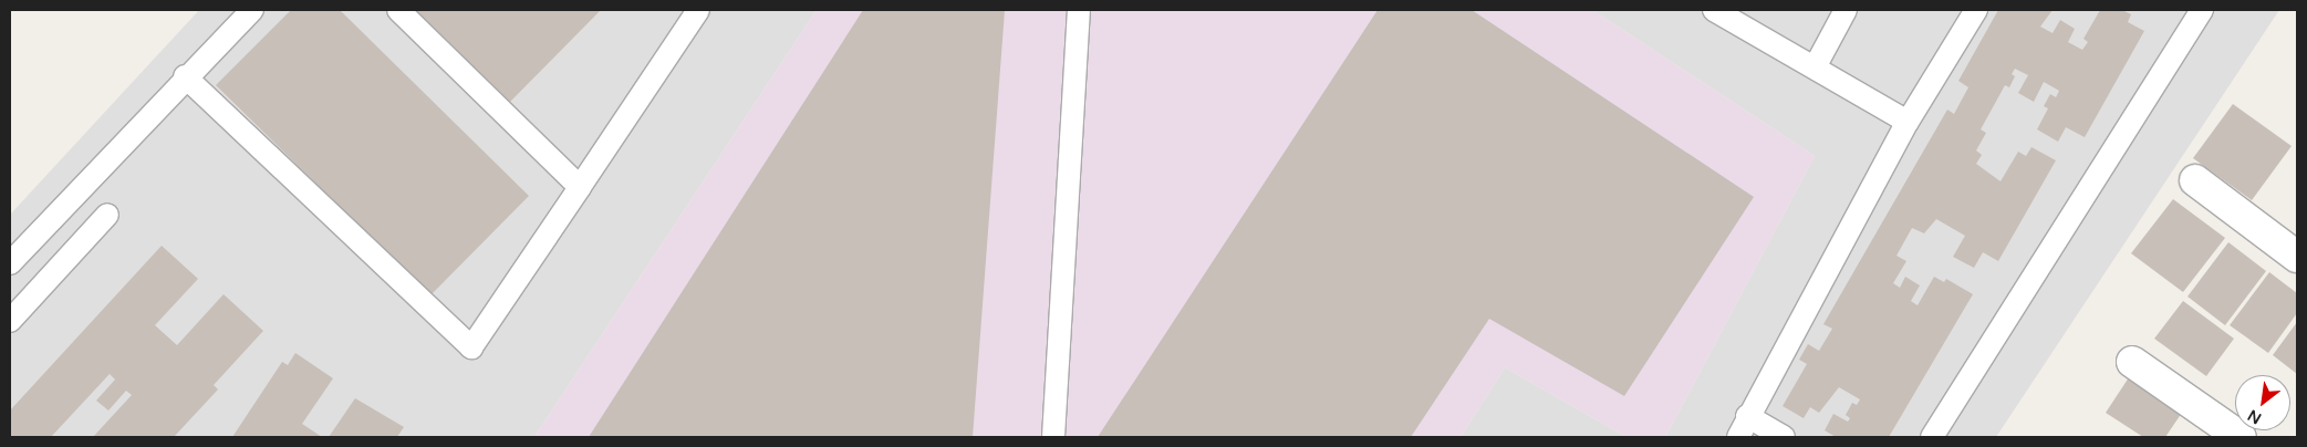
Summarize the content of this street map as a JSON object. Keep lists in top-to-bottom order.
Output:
{
  "north": "bottom left"
}
